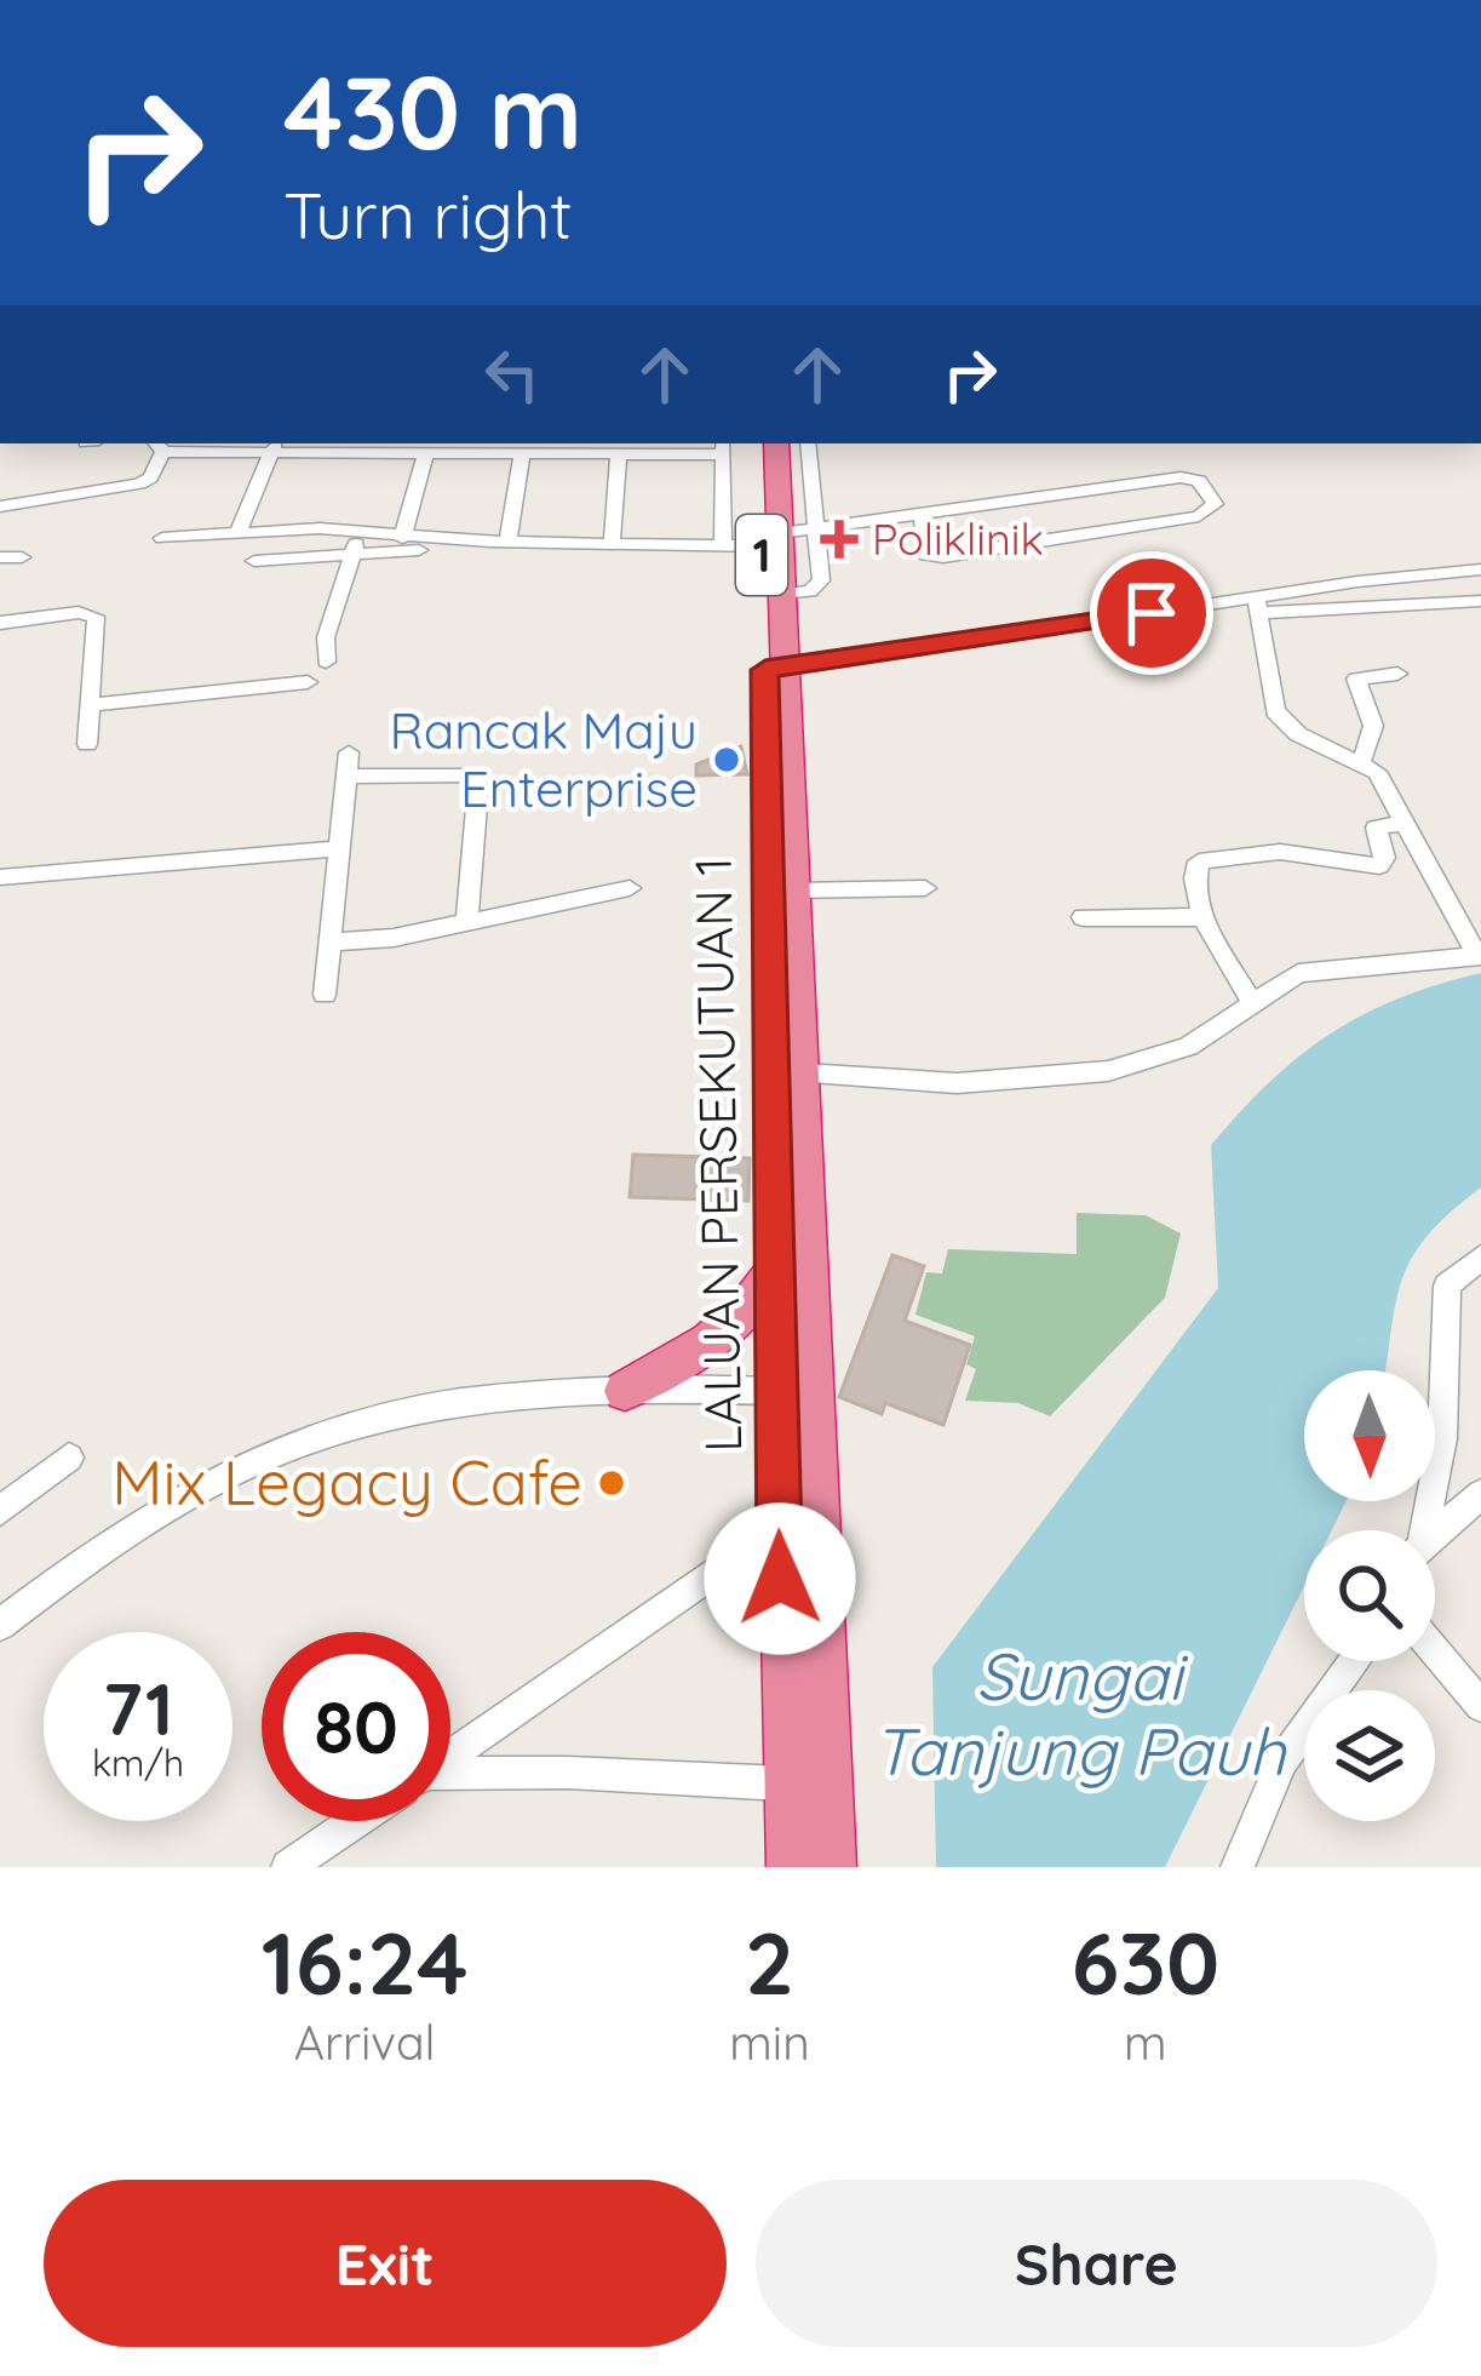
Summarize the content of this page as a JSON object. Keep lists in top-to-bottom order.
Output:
{
  "streets": {
    "highway": ["1", "LALUAN PERSEKUTUAN 1"]
  },
  "water": ["Sungai Tanjung Pauh"],
  "places": {
    "health": ["Poliklinik"],
    "other": ["Rancak Maju Enterprise", "Mix Legacy Cafe"]
  },
  "north": "bottom",
  "page": {
    "turn": ["430 m", "Turn right"],
    "speed": "71 km/h",
    "limit": "80",
    "eta": [
      "16:24",
      "Arrival",
      "2",
      "min",
      "630",
      "m"
    ],
    "buttons": ["Exit", "Share"]
  }
}
